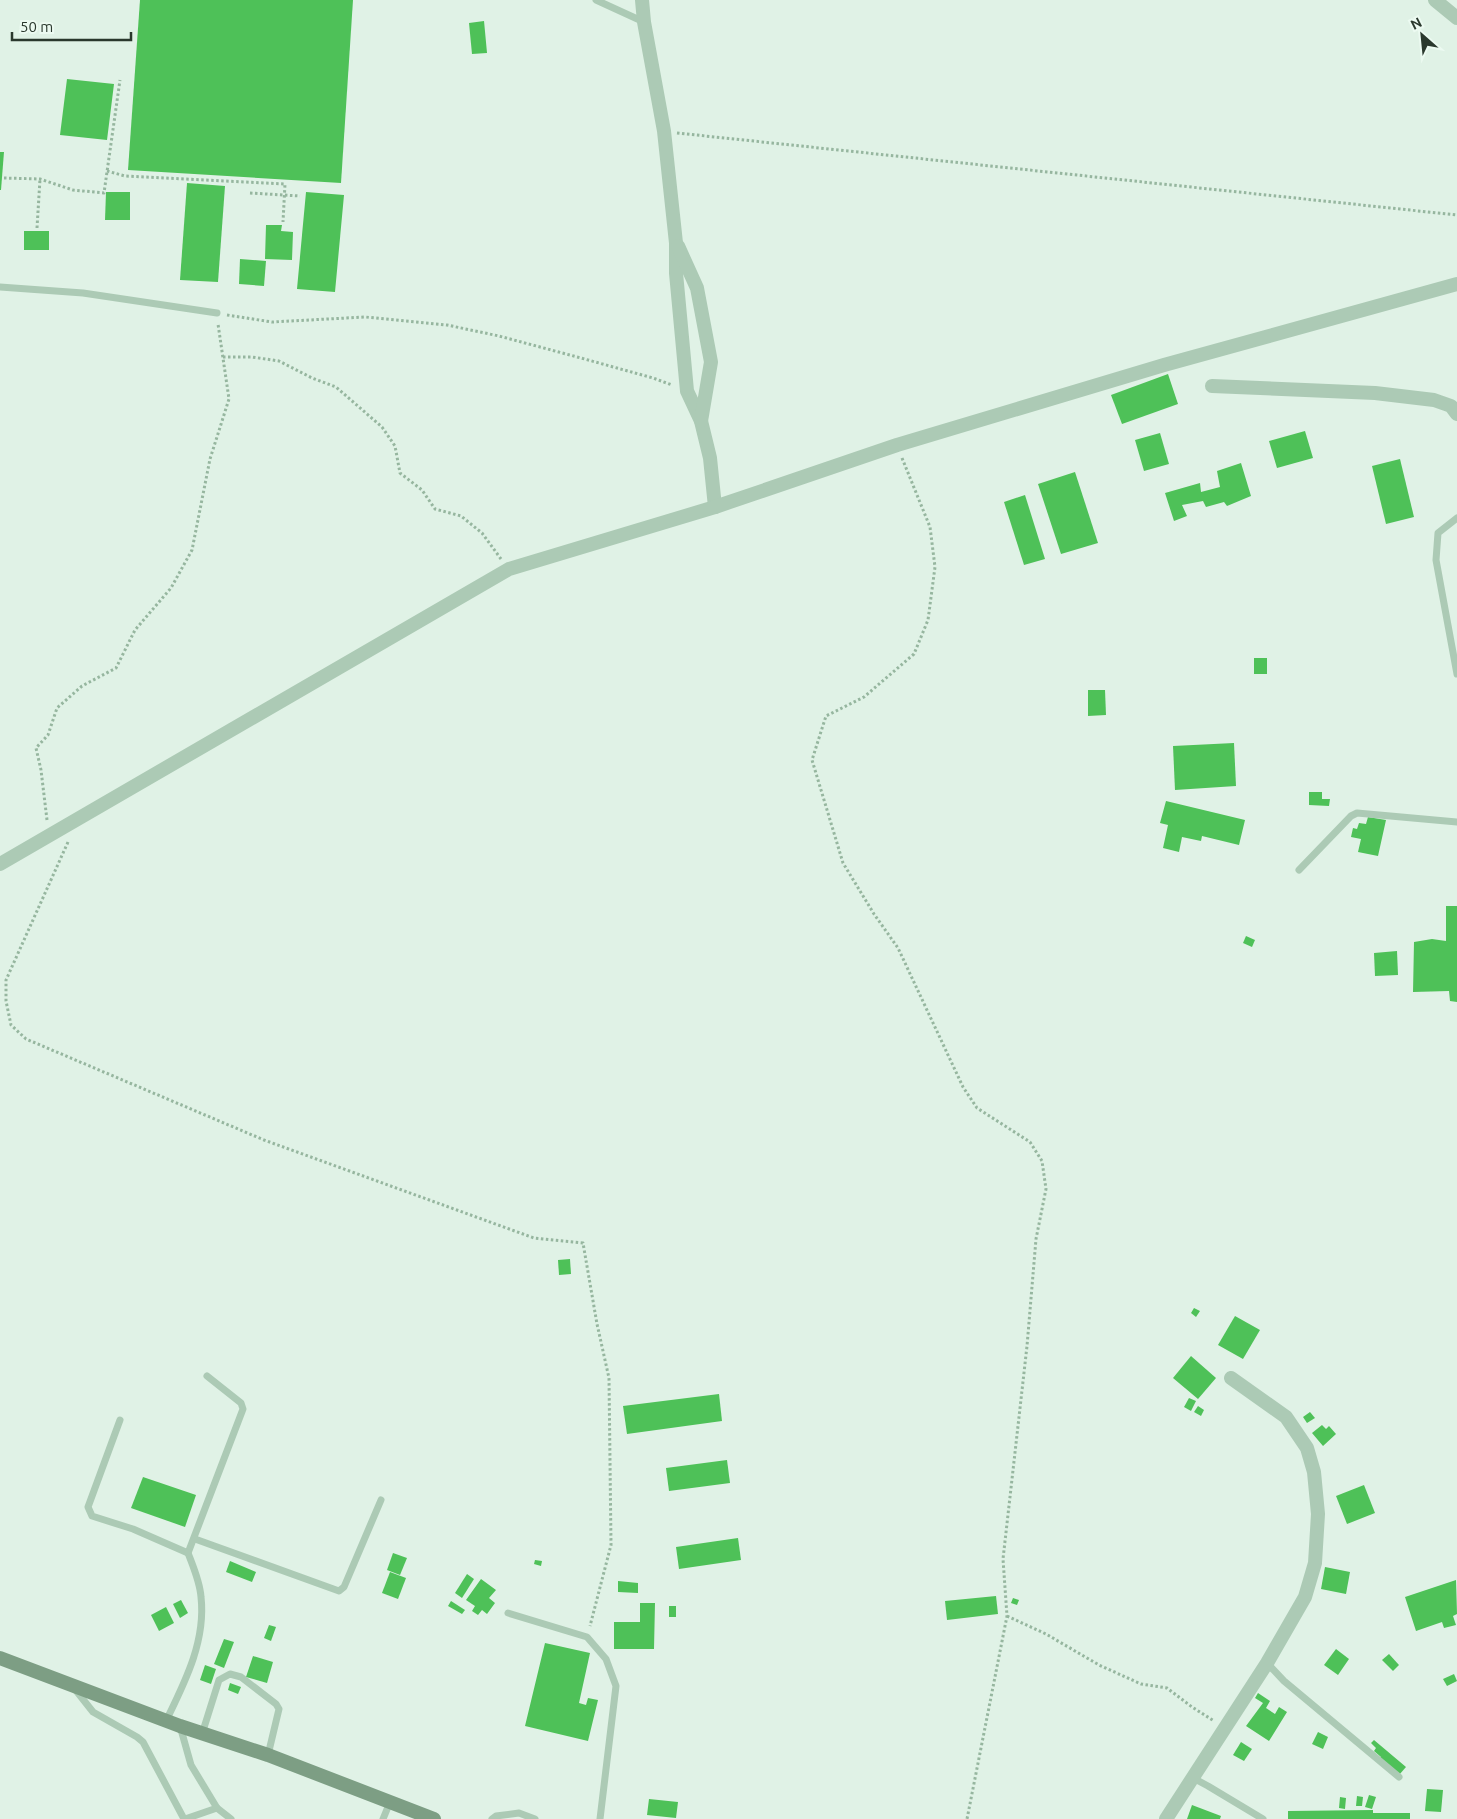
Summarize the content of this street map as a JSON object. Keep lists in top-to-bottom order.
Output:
{
  "scale_bar": "50 m",
  "north": "top left"
}
